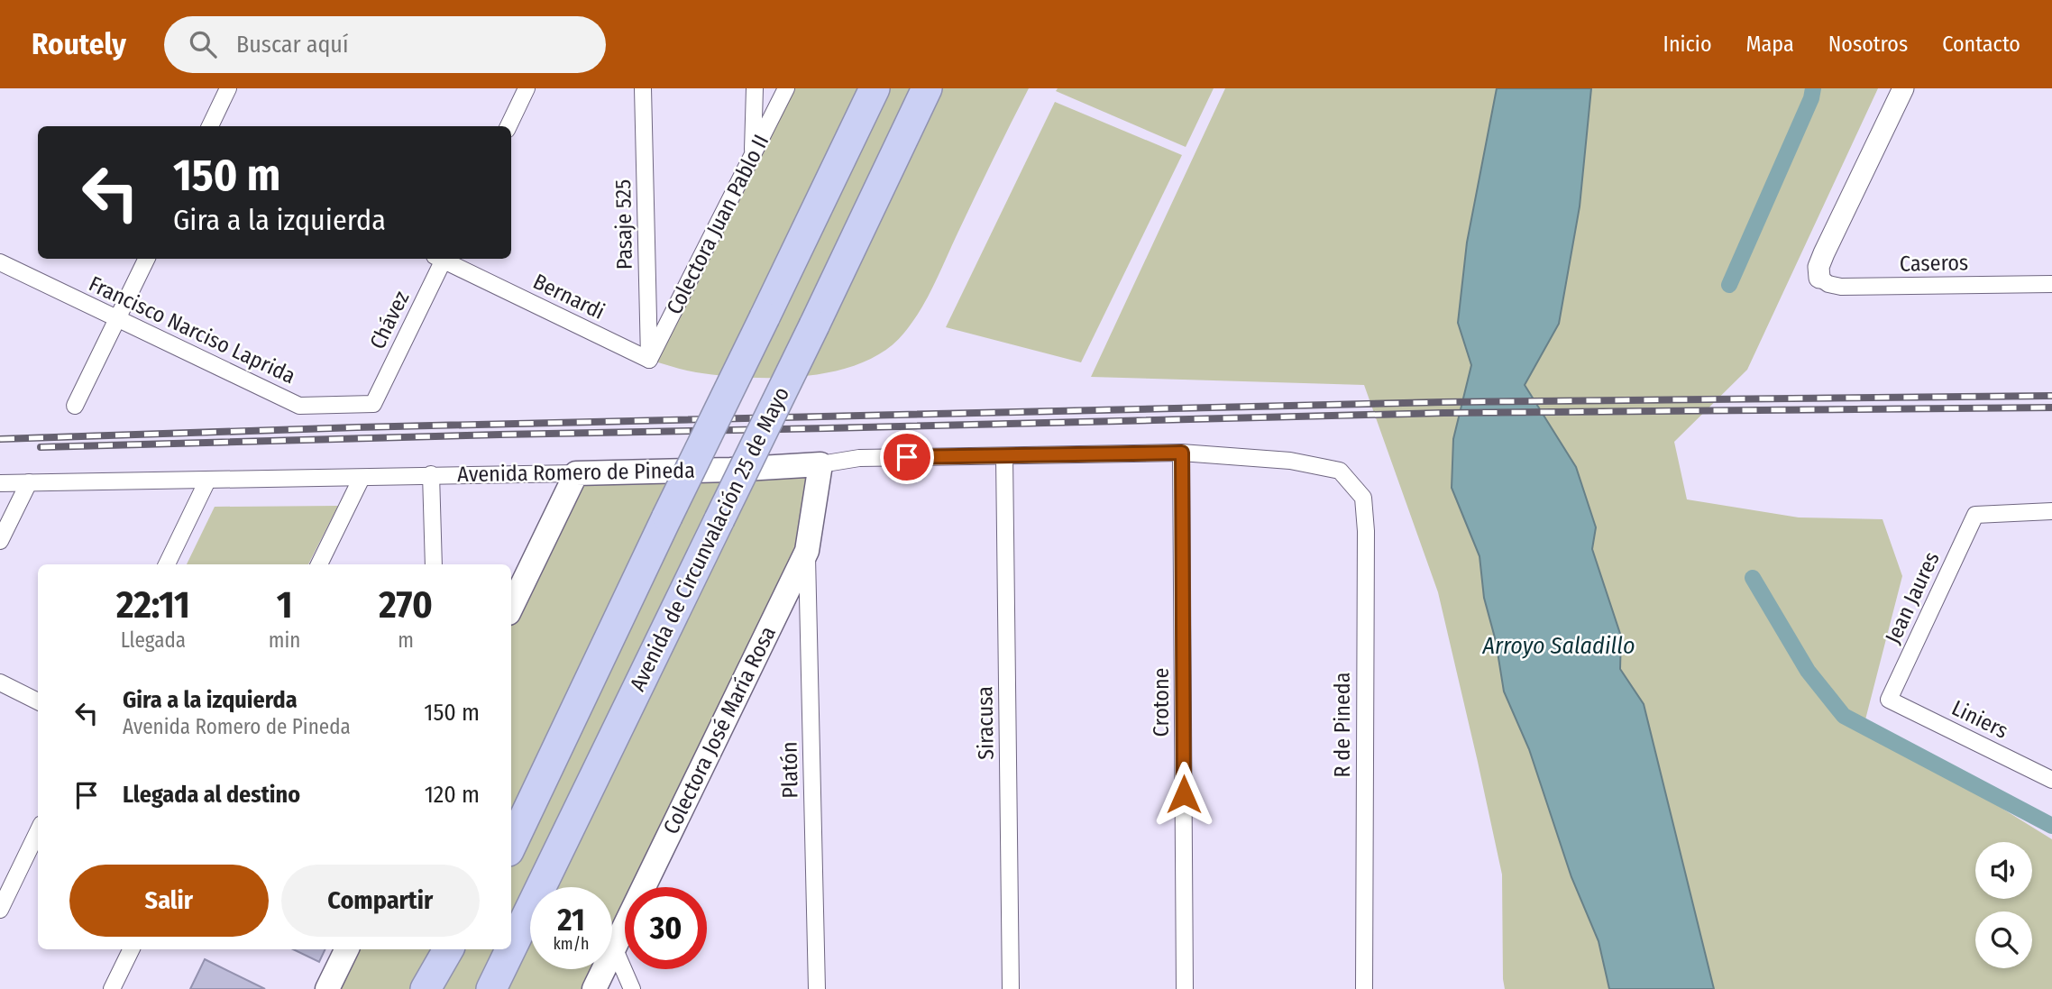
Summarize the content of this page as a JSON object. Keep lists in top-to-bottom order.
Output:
{
  "streets": {
    "highway": ["Avenida de Circunvalación 25 de Mayo"],
    "main road": ["Avenida Romero de Pineda", "Colectora José María Rosa"],
    "street": [
      "Pasaje 525",
      "Colectora Juan Pablo II",
      "Caseros",
      "Bernardi",
      "Chávez",
      "Francisco Narciso Laprida",
      "Jean Jaures",
      "Crotone",
      "Liniers",
      "Siracusa",
      "R de Pineda",
      "Platón"
    ]
  },
  "crossings": [
    ["Pasaje 525", "Colectora Juan Pablo II"],
    ["Pasaje 525", "Bernardi"],
    ["Colectora Juan Pablo II", "Bernardi"],
    ["Chávez", "Francisco Narciso Laprida"],
    ["Avenida Romero de Pineda", "Crotone"],
    ["Avenida Romero de Pineda", "Siracusa"],
    ["Avenida Romero de Pineda", "R de Pineda"],
    ["Avenida Romero de Pineda", "Colectora José María Rosa"],
    ["Jean Jaures", "Liniers"],
    ["Colectora José María Rosa", "Platón"]
  ],
  "water": ["Arroyo Saladillo"],
  "page": {
    "header": "Routely",
    "search": "Buscar aquí",
    "nav": [
      "Inicio",
      "Mapa",
      "Nosotros",
      "Contacto"
    ],
    "turn": ["150 m", "Gira a la izquierda"],
    "eta": [
      "22:11",
      "Llegada",
      "1",
      "min",
      "270",
      "m"
    ],
    "list": [
      {
        "name": "Gira a la izquierda",
        "note": "Avenida Romero de Pineda",
        "value": "150 m"
      },
      {
        "name": "Llegada al destino",
        "value": "120 m"
      }
    ],
    "buttons": ["Salir", "Compartir"],
    "speed": "21 km/h",
    "limit": "30"
  }
}
